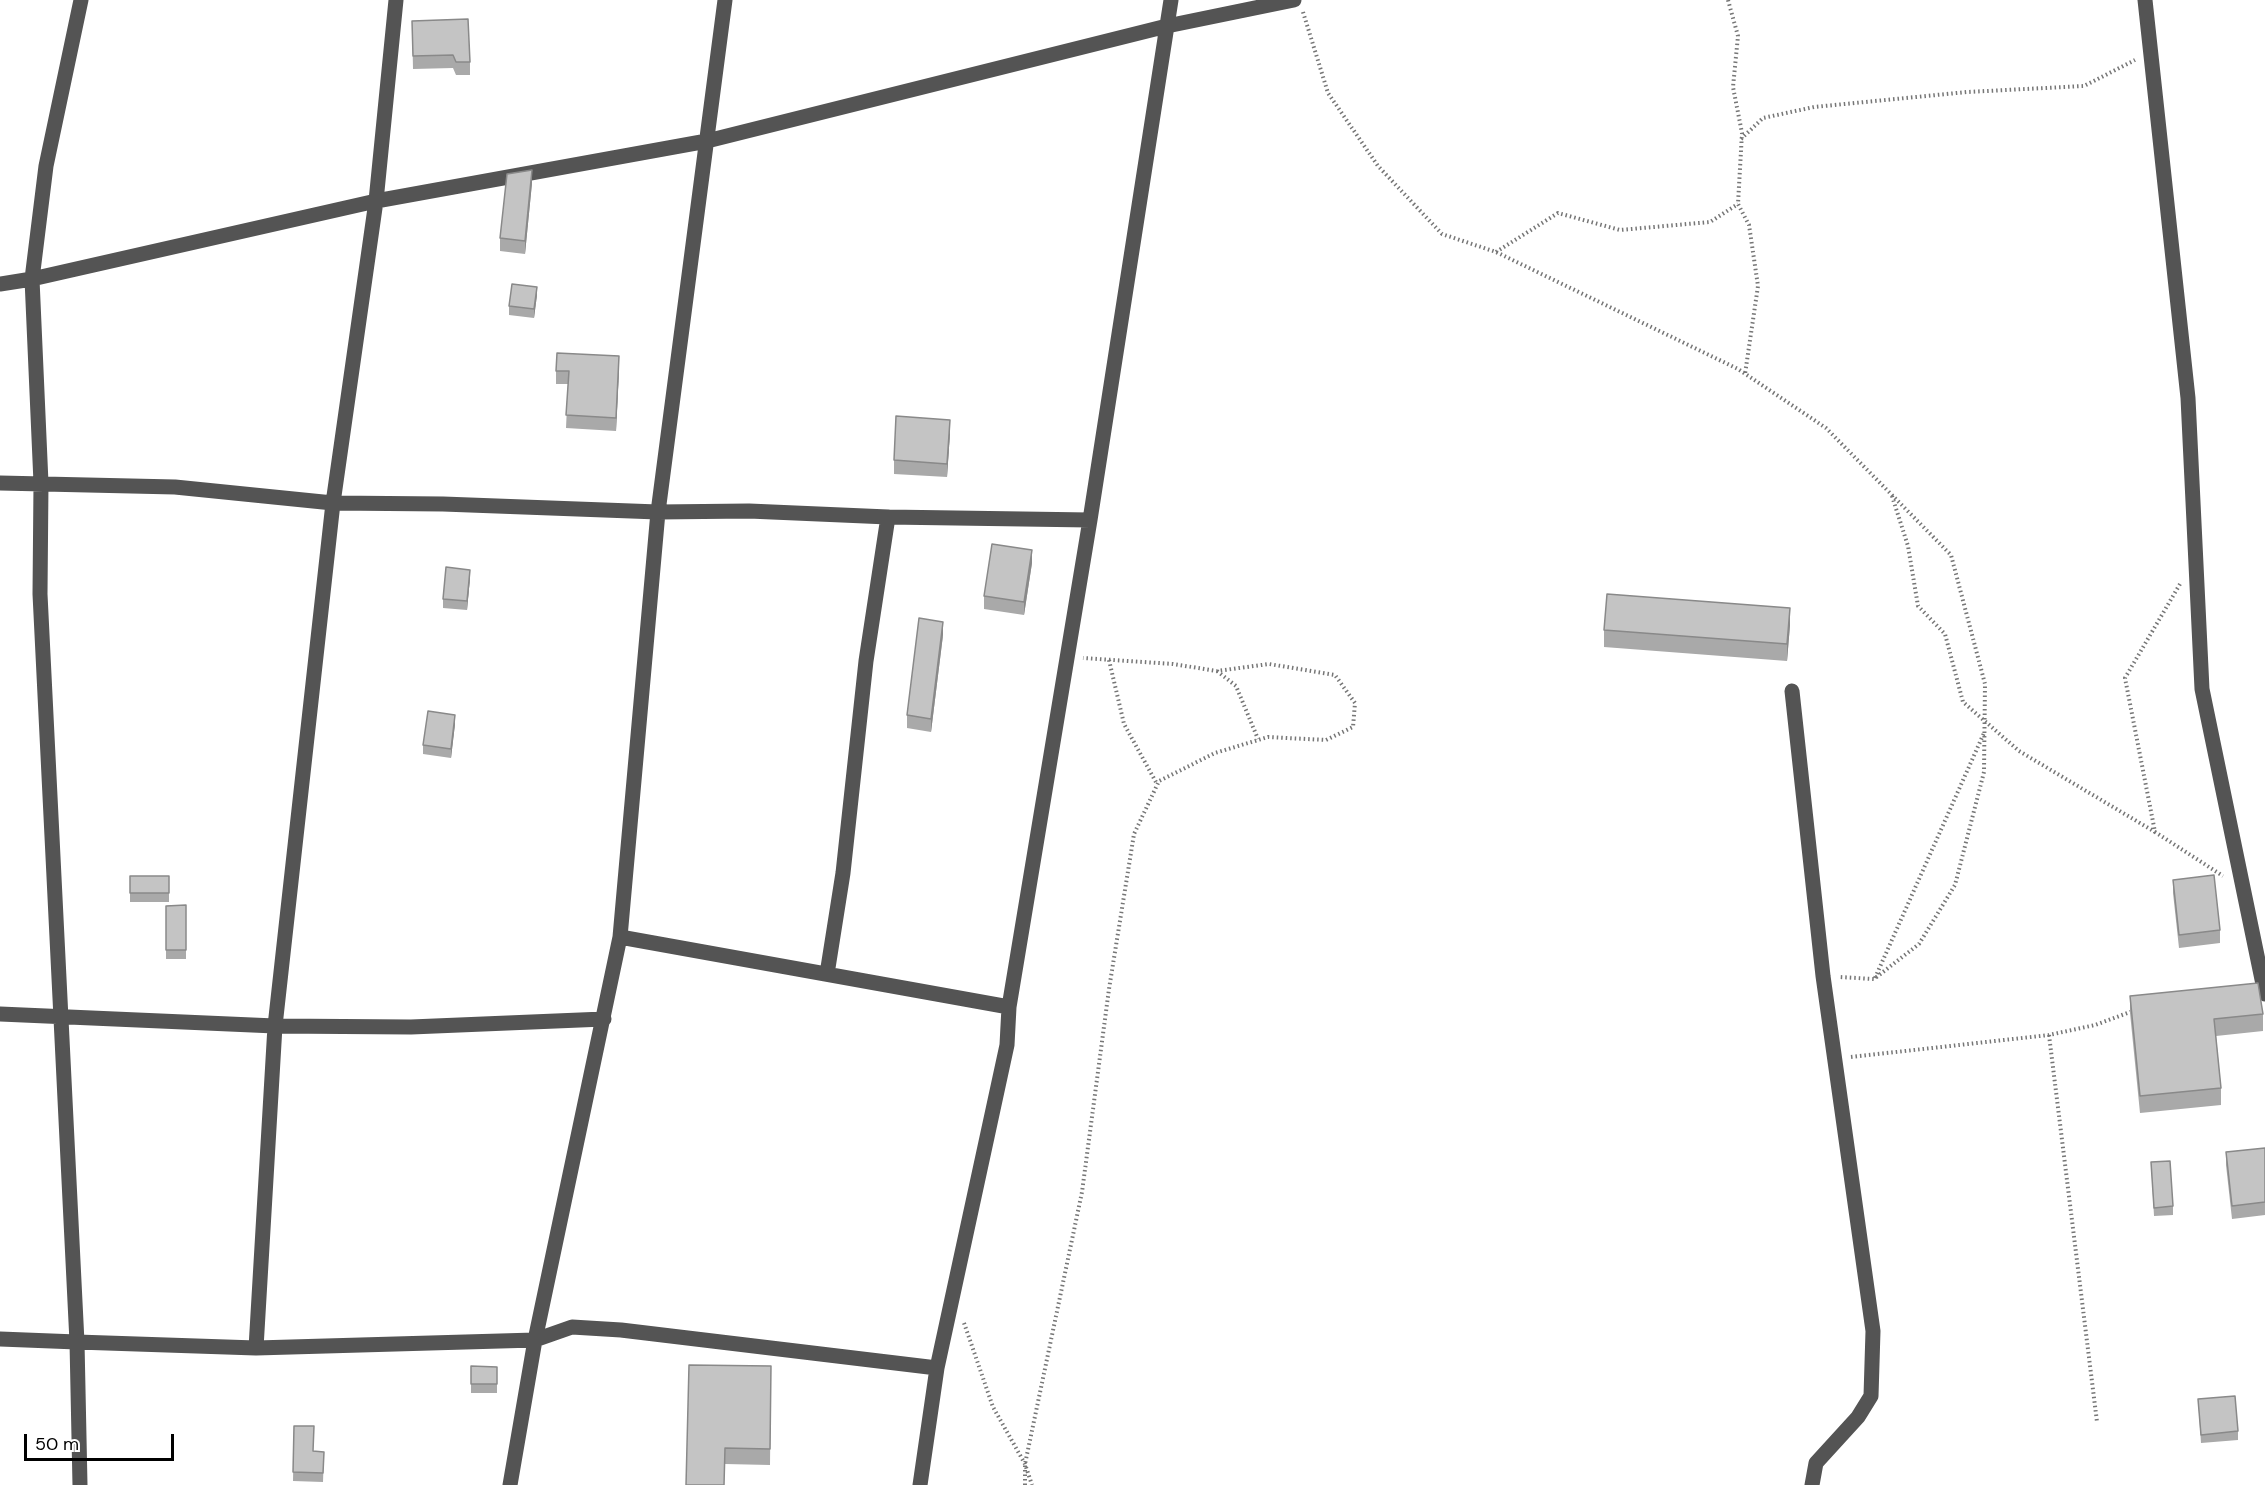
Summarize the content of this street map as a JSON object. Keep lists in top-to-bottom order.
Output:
{
  "scale_bar": "50 m"
}
